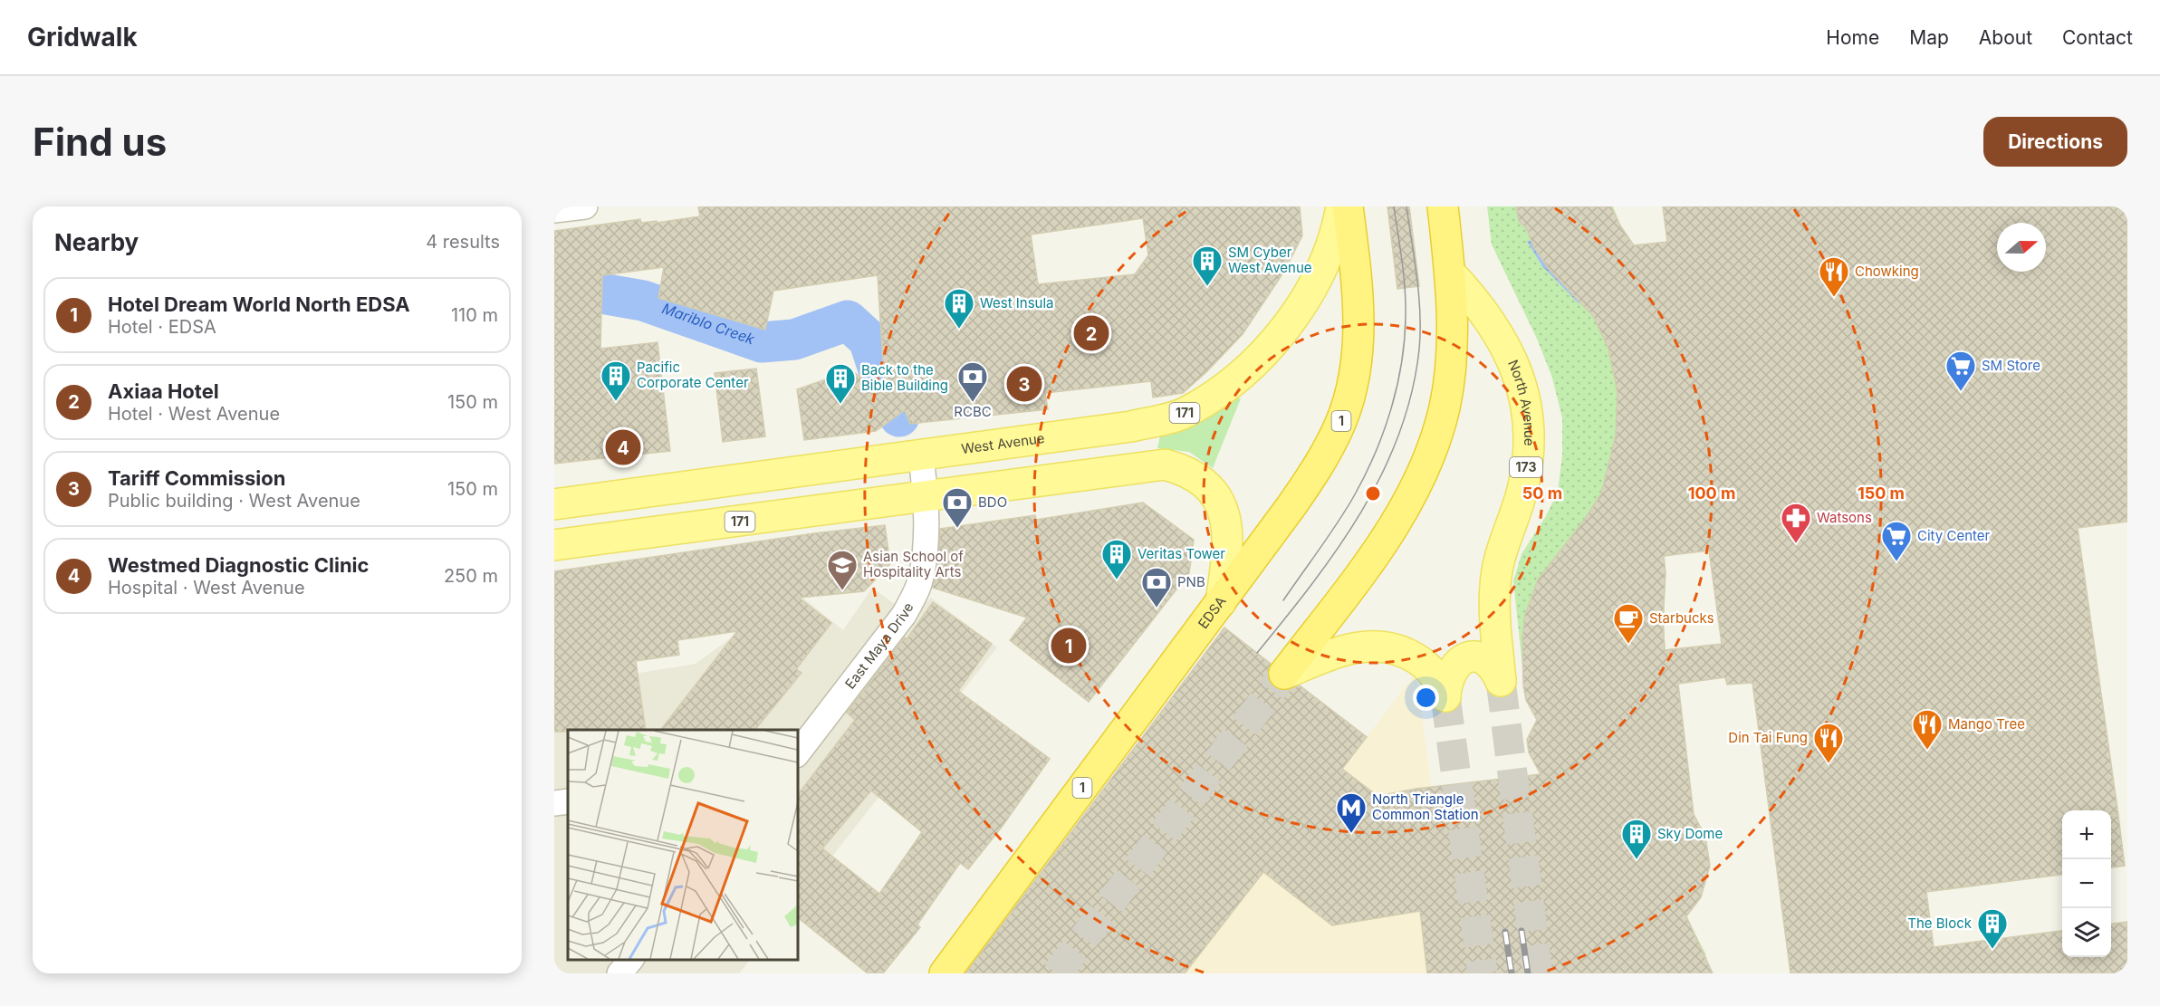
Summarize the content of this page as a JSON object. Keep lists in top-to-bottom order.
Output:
{
  "streets": {
    "highway": ["1", "EDSA"],
    "main road": [
      "North Avenue",
      "171",
      "West Avenue",
      "173"
    ],
    "street": ["East Maya Drive"]
  },
  "crossings": [
    ["171", "EDSA"],
    ["171", "East Maya Drive"],
    ["West Avenue", "East Maya Drive"]
  ],
  "water": ["Mariblo Creek"],
  "places": {
    "building": [
      "SM Cyber West Avenue",
      "West Insula",
      "Pacific Corporate Center",
      "Back to the Bible Building",
      "Veritas Tower",
      "Sky Dome",
      "The Block"
    ],
    "restaurant": ["Chowking", "Mango Tree", "Din Tai Fung"],
    "supermarket": ["SM Store", "City Center"],
    "bank": ["RCBC", "BDO", "PNB"],
    "pharmacy": ["Watsons"],
    "school or university": ["Asian School of Hospitality Arts"],
    "cafe": ["Starbucks"],
    "metro station": ["North Triangle Common Station"]
  },
  "north": "right",
  "page": {
    "header": "Gridwalk",
    "nav": [
      "Home",
      "Map",
      "About",
      "Contact"
    ],
    "buttons": "Directions",
    "title": "Find us",
    "heading": ["Nearby", "4 results"],
    "list": [
      {
        "mark": "1",
        "name": "Hotel Dream World North EDSA",
        "note": "Hotel · EDSA",
        "value": "110 m"
      },
      {
        "mark": "2",
        "name": "Axiaa Hotel",
        "note": "Hotel · West Avenue",
        "value": "150 m"
      },
      {
        "mark": "3",
        "name": "Tariff Commission",
        "note": "Public building · West Avenue",
        "value": "150 m"
      },
      {
        "mark": "4",
        "name": "Westmed Diagnostic Clinic",
        "note": "Hospital · West Avenue",
        "value": "250 m"
      }
    ],
    "pins": [
      "2",
      "3",
      "4",
      "1"
    ],
    "map_buttons": ["+", "−"]
  },
  "rings": ["50 m", "100 m", "150 m"]
}
